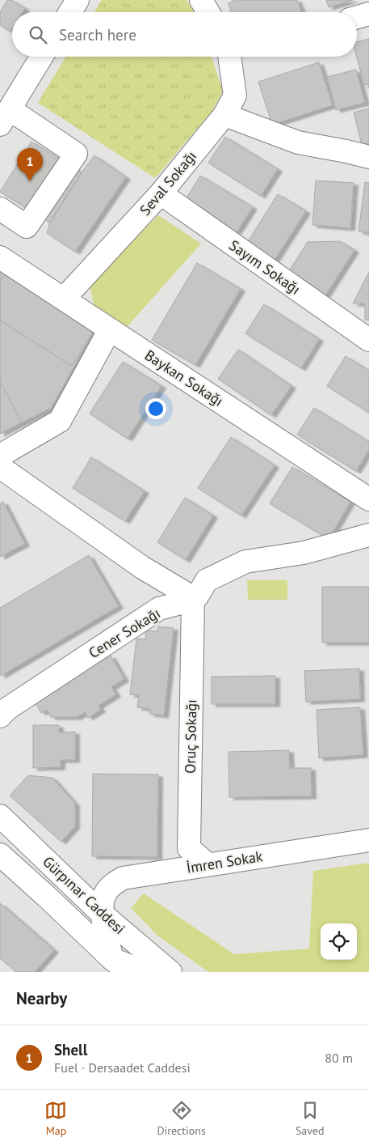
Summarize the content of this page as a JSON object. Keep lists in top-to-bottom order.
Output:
{
  "streets": {
    "street": [
      "Seval Sokağı",
      "Sayım Sokağı",
      "Baykan Sokağı",
      "Cener Sokağı",
      "Oruç Sokağı",
      "İmren Sokak",
      "Gürpınar Caddesi"
    ]
  },
  "crossings": [
    ["Seval Sokağı", "Sayım Sokağı"],
    ["Seval Sokağı", "Baykan Sokağı"],
    ["Cener Sokağı", "Oruç Sokağı"],
    ["Oruç Sokağı", "İmren Sokak"],
    ["İmren Sokak", "Gürpınar Caddesi"]
  ],
  "page": {
    "search": "Search here",
    "pins": "1",
    "heading": "Nearby",
    "list": [
      {
        "mark": "1",
        "name": "Shell",
        "note": "Fuel · Dersaadet Caddesi",
        "value": "80 m"
      }
    ],
    "nav": ["Map", "Directions", "Saved"]
  }
}
